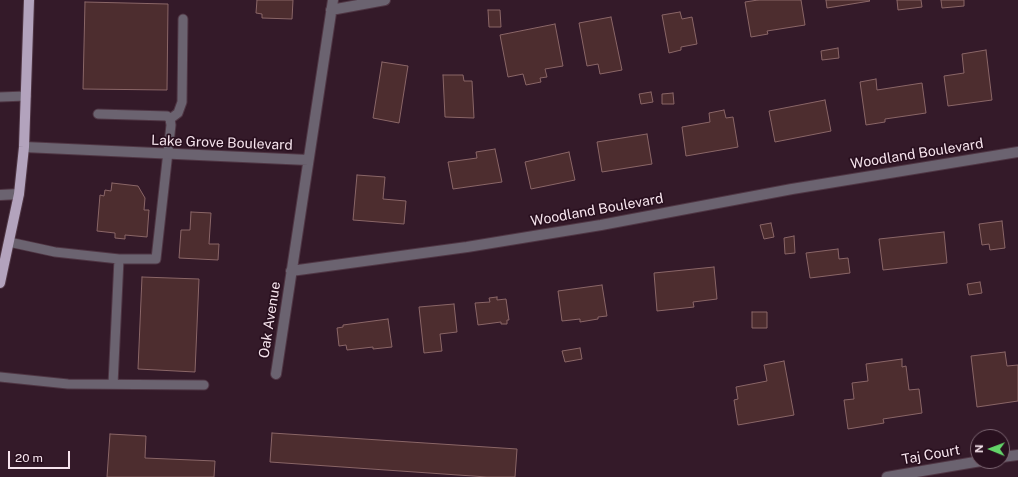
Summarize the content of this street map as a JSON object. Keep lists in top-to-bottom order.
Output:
{
  "streets": {
    "street": [
      "Lake Grove Boulevard",
      "Woodland Boulevard",
      "Oak Avenue",
      "Taj Court"
    ]
  },
  "crossings": [
    ["Woodland Boulevard", "Oak Avenue"]
  ],
  "scale_bar": "20 m",
  "north": "left"
}
